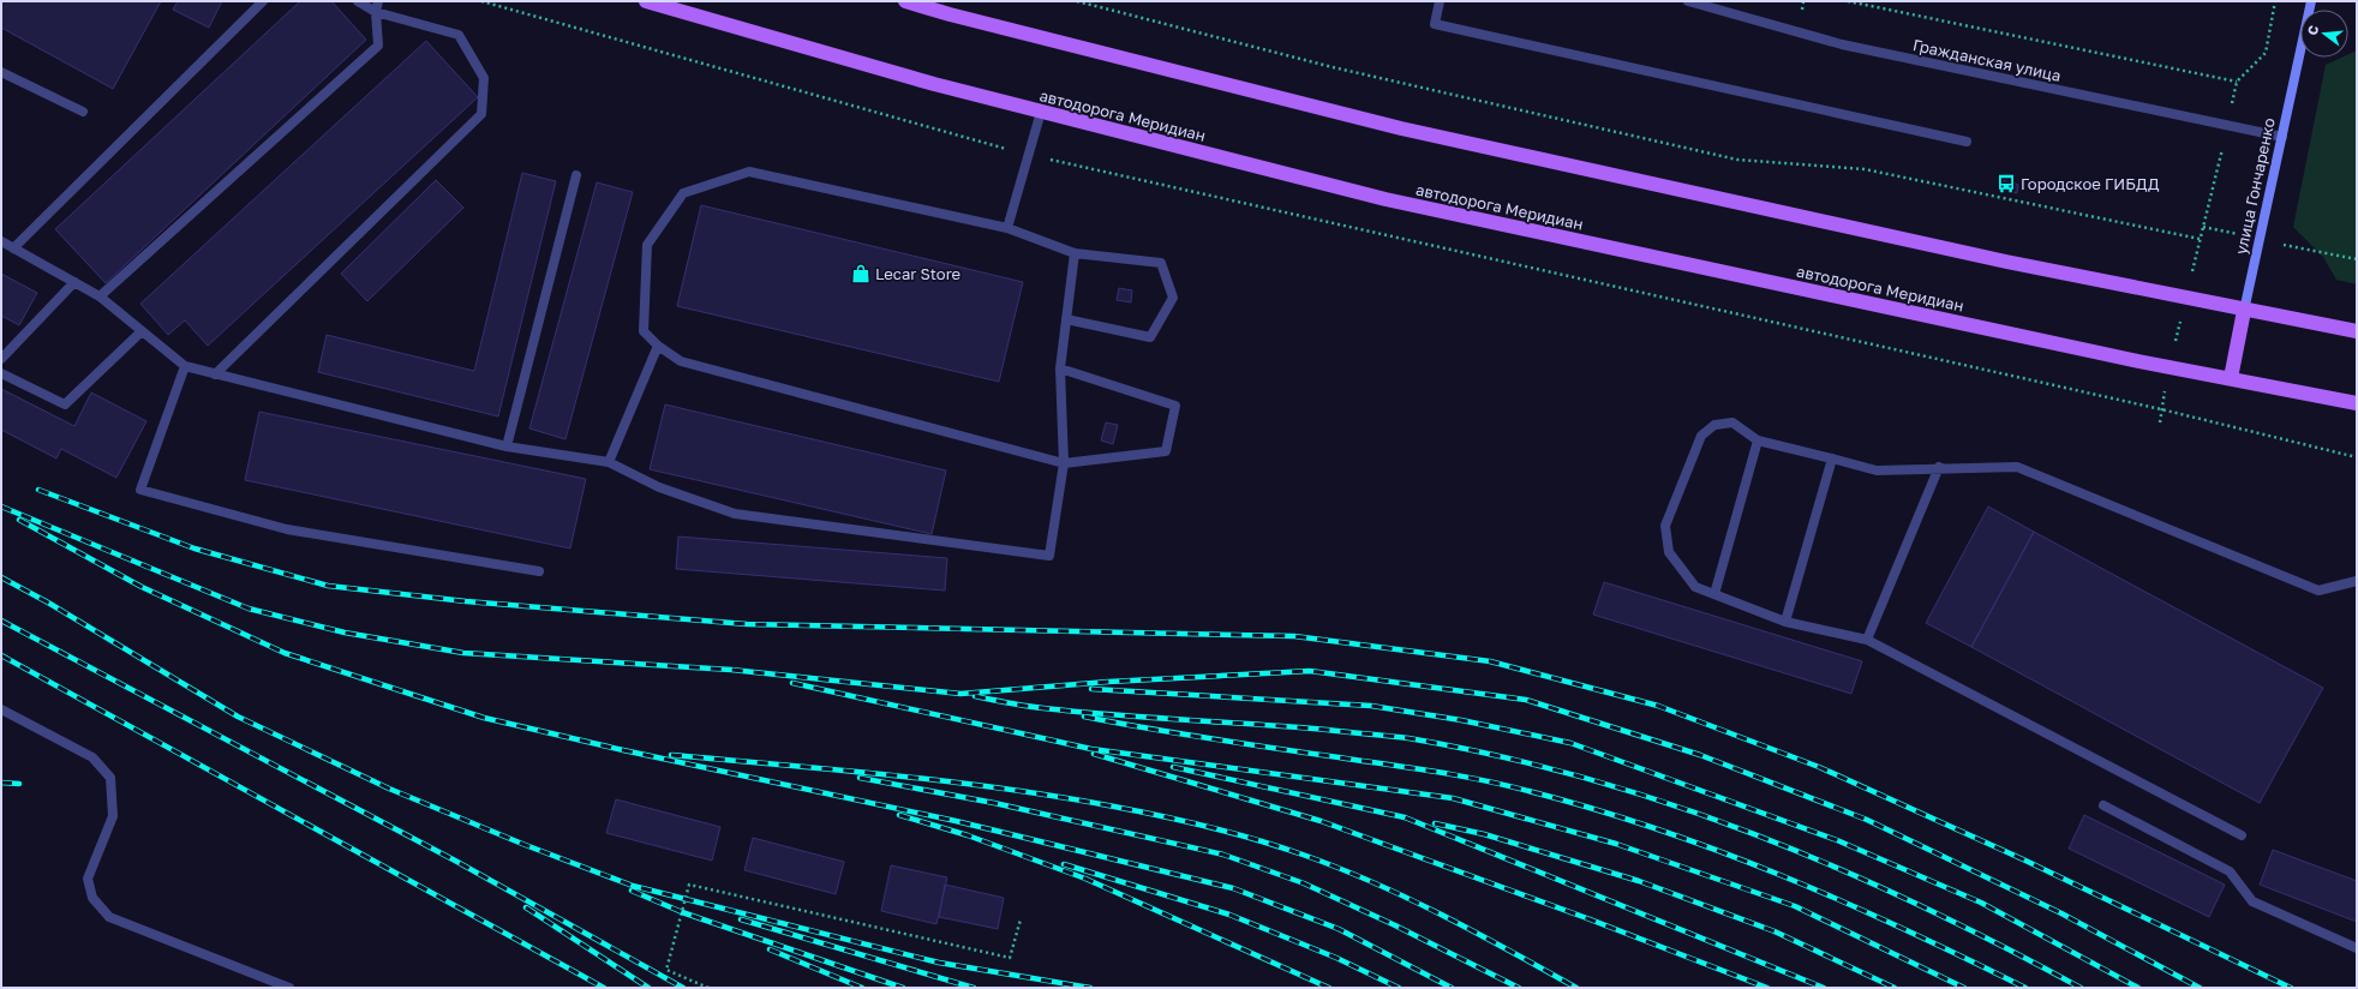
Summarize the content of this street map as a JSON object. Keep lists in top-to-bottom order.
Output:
{
  "streets": {
    "main road": ["автодорога Меридиан", "улица Гончаренко"],
    "street": ["Гражданская улица"]
  },
  "crossings": [
    ["Гражданская улица", "улица Гончаренко"],
    ["автодорога Меридиан", "улица Гончаренко"]
  ],
  "places": {
    "bus stop": ["Городское ГИБДД"],
    "shop": ["Lecar Store"]
  },
  "north": "left"
}
